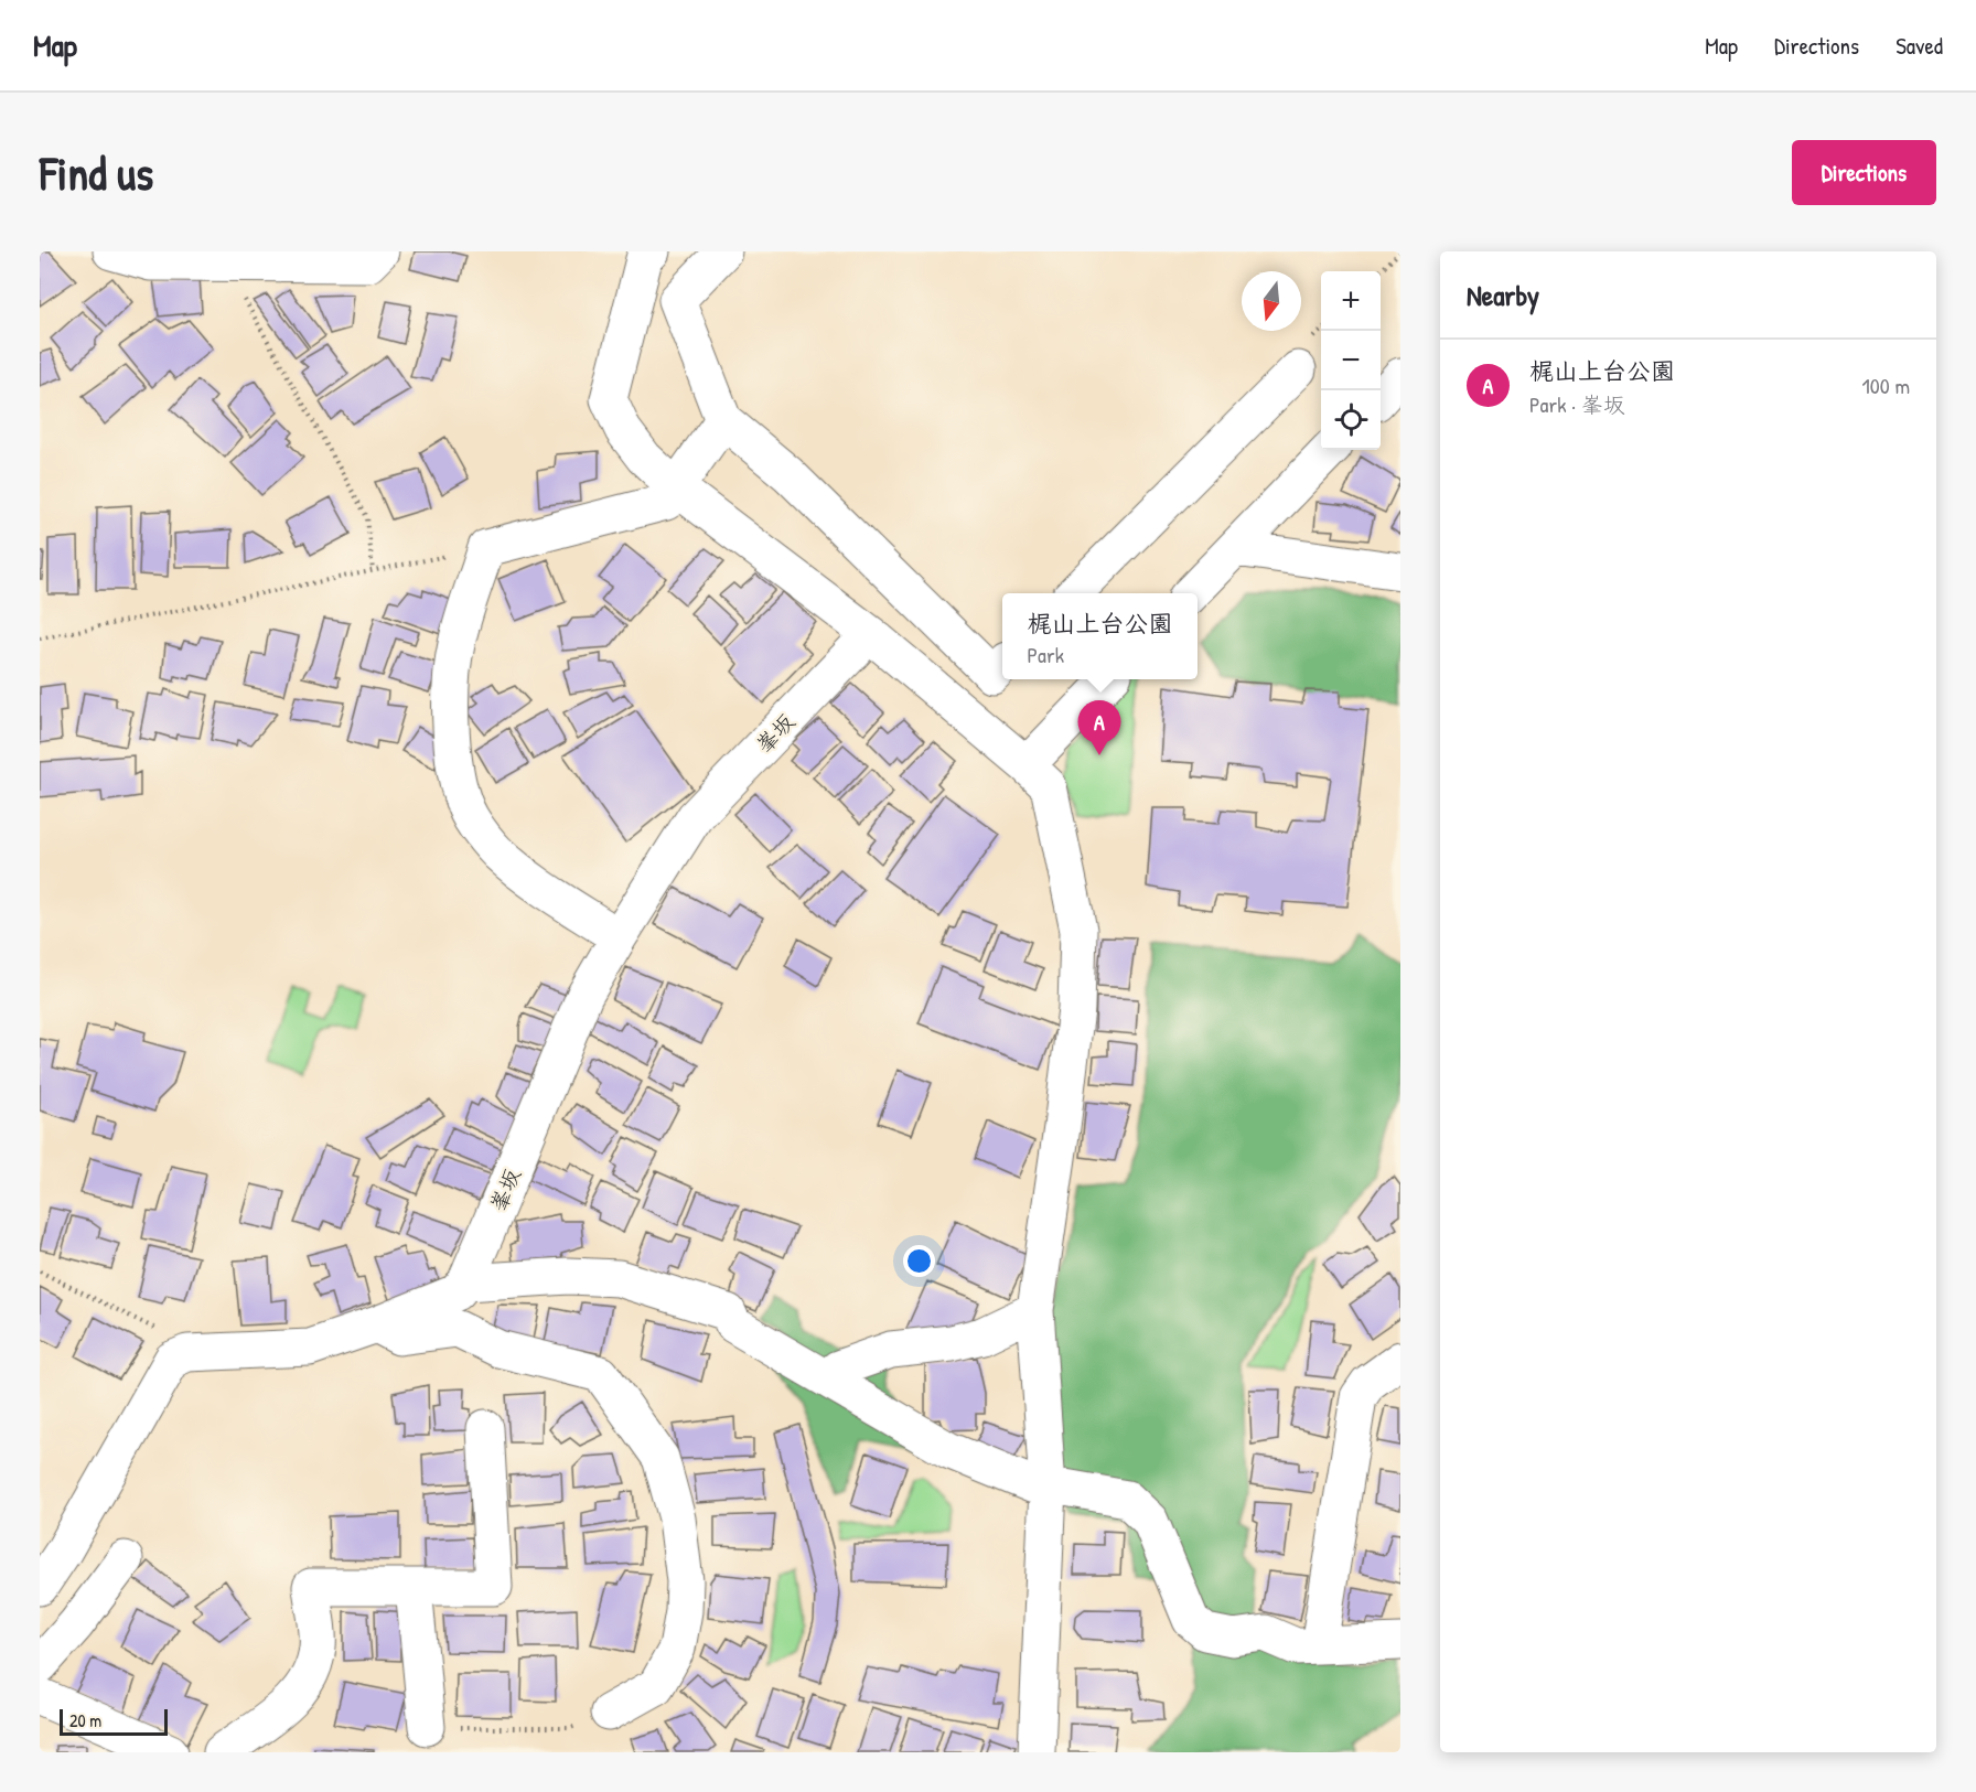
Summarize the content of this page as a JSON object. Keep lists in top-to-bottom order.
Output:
{
  "streets": {
    "street": ["峯坂"]
  },
  "scale_bar": "20 m",
  "north": "bottom",
  "page": {
    "header": "Map",
    "nav": ["Map", "Directions", "Saved"],
    "buttons": "Directions",
    "title": "Find us",
    "heading": "Nearby",
    "map_buttons": ["+", "−"],
    "list": [
      {
        "mark": "A",
        "name": "梶山上台公園",
        "note": "Park · 峯坂",
        "value": "100 m"
      }
    ],
    "popup": ["梶山上台公園", "Park"],
    "pins": "A",
    "scale": "20 m"
  }
}
